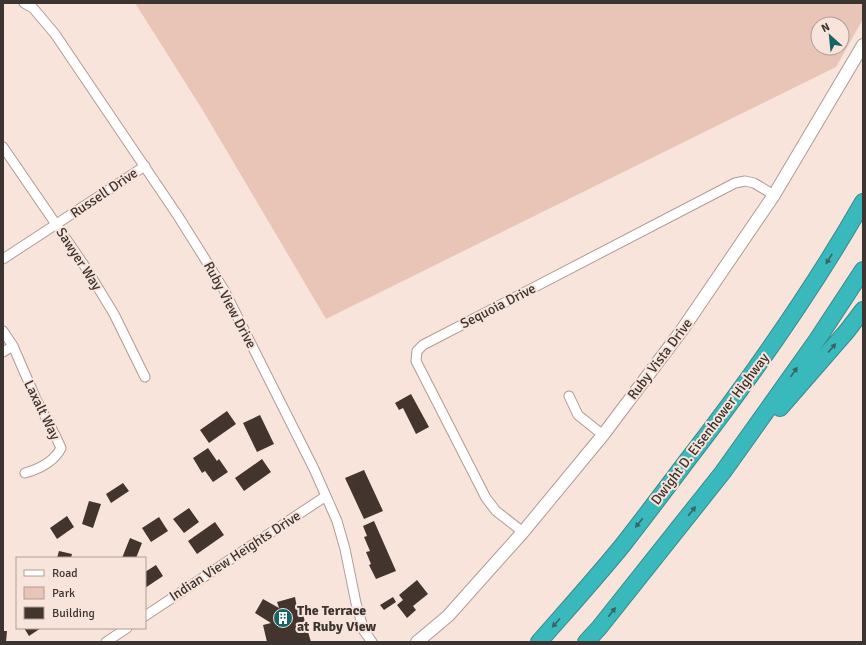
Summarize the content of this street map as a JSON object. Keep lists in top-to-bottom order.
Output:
{
  "streets": {
    "highway": ["Dwight D. Eisenhower Highway"],
    "street": [
      "Russell Drive",
      "Sawyer Way",
      "Ruby View Drive",
      "Sequoia Drive",
      "Ruby Vista Drive",
      "Laxalt Way",
      "Indian View Heights Drive"
    ]
  },
  "crossings": [
    ["Russell Drive", "Sawyer Way"],
    ["Russell Drive", "Ruby View Drive"],
    ["Ruby View Drive", "Indian View Heights Drive"],
    ["Sequoia Drive", "Ruby Vista Drive"]
  ],
  "places": {
    "building": ["The Terrace at Ruby View"]
  },
  "legend": ["Road", "Park", "Building"],
  "north": "top left"
}
